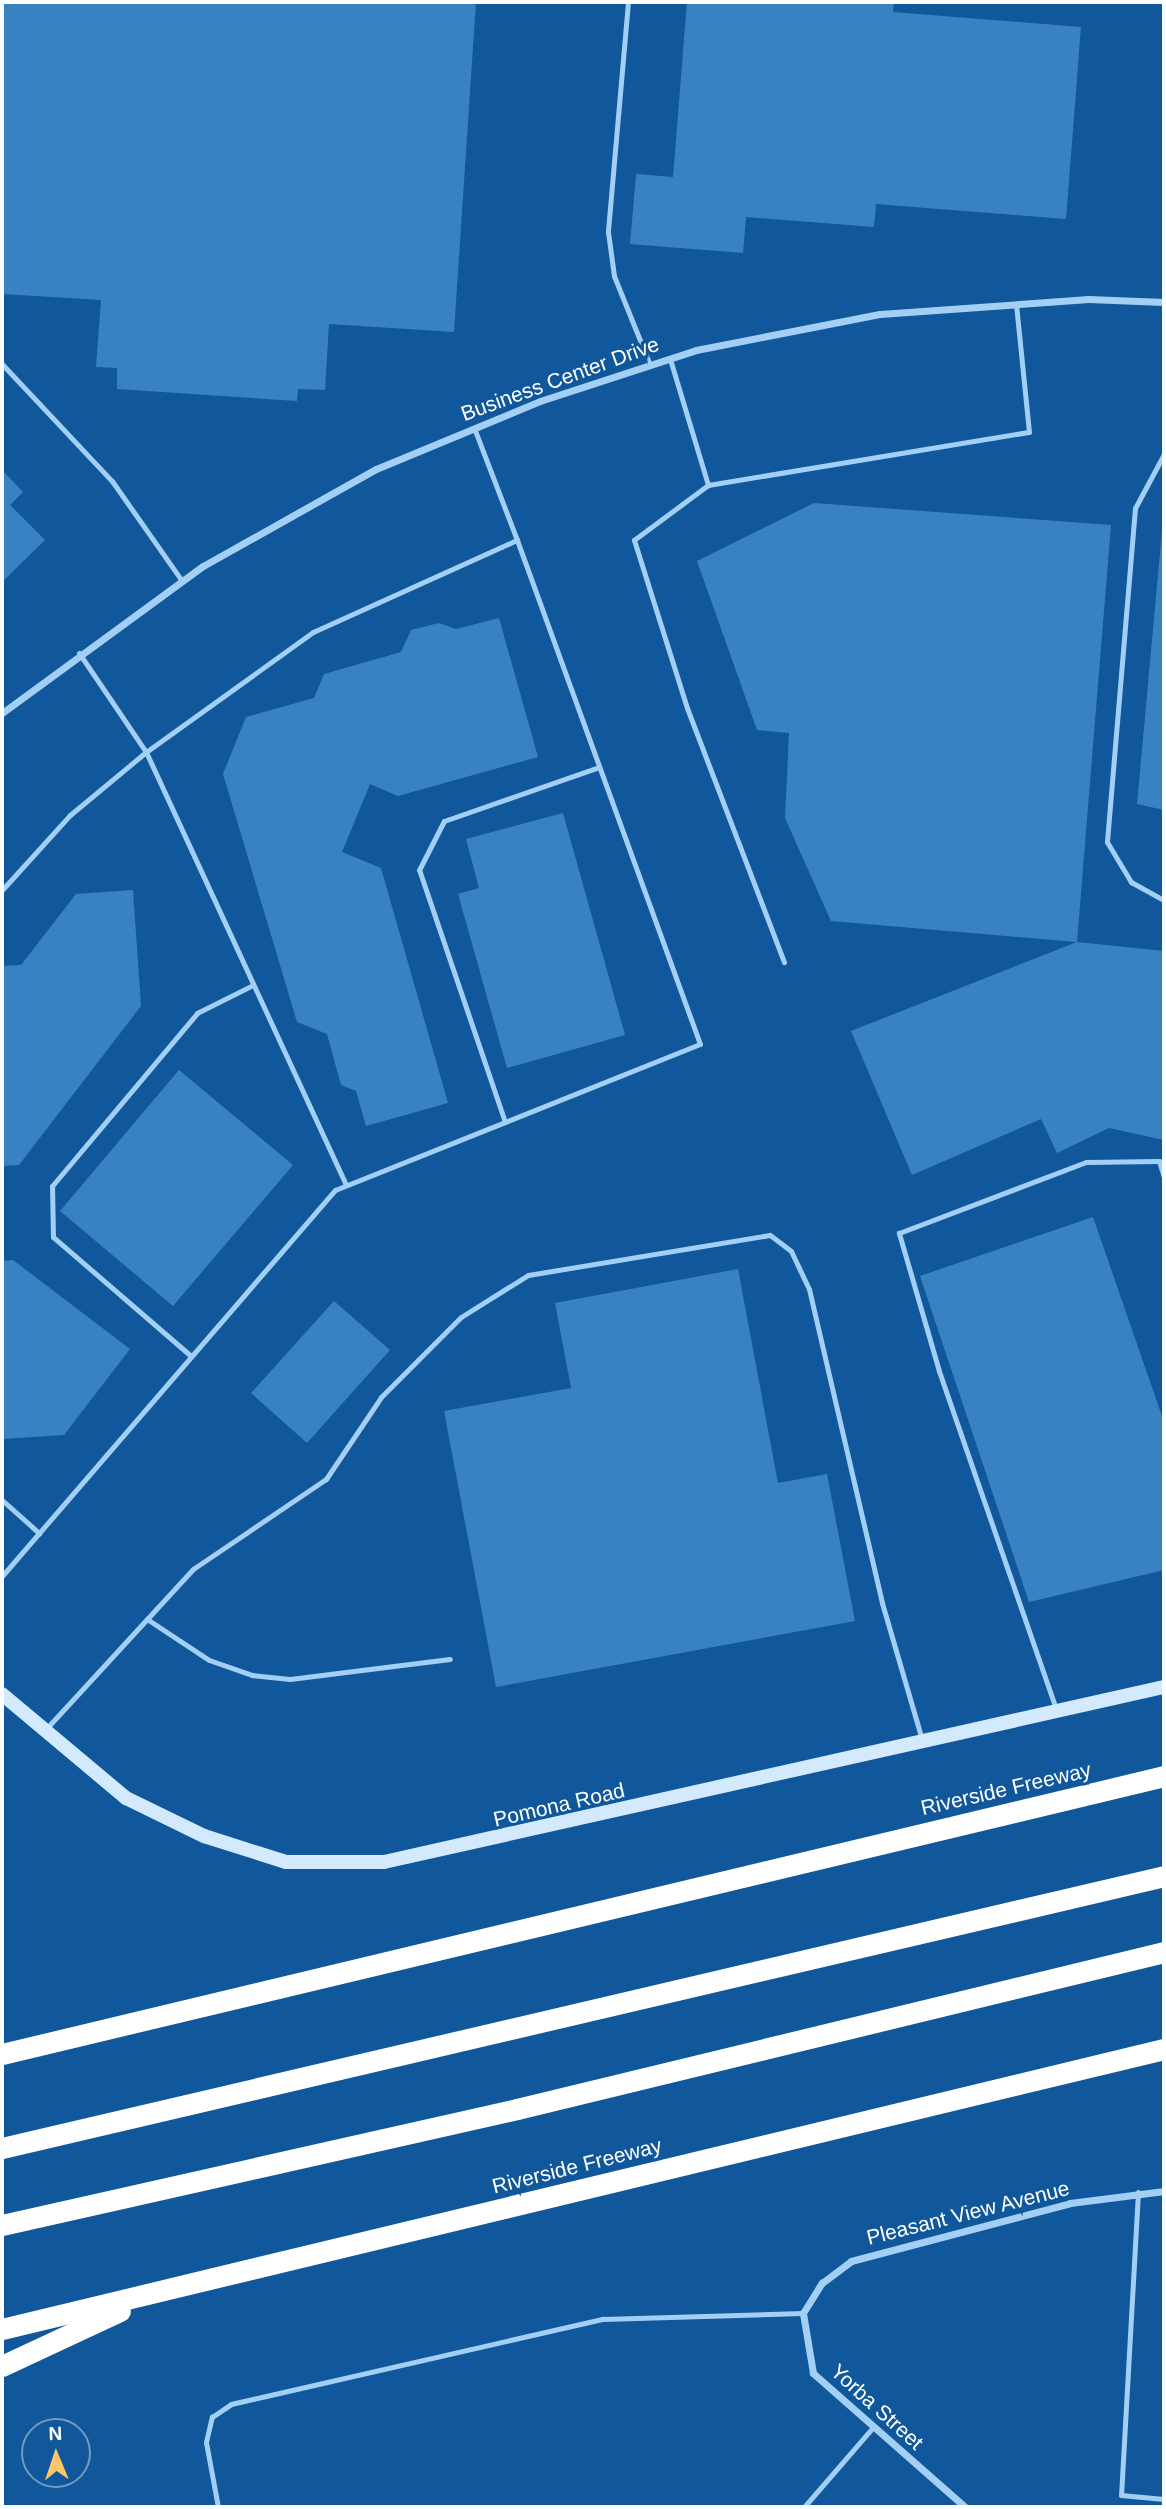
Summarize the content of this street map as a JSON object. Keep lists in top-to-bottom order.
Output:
{
  "streets": {
    "highway": ["Riverside Freeway"],
    "main road": ["Pomona Road"],
    "street": ["Business Center Drive", "Pleasant View Avenue", "Yorba Street"]
  },
  "crossings": [
    ["Pleasant View Avenue", "Yorba Street"]
  ],
  "north": "top"
}
